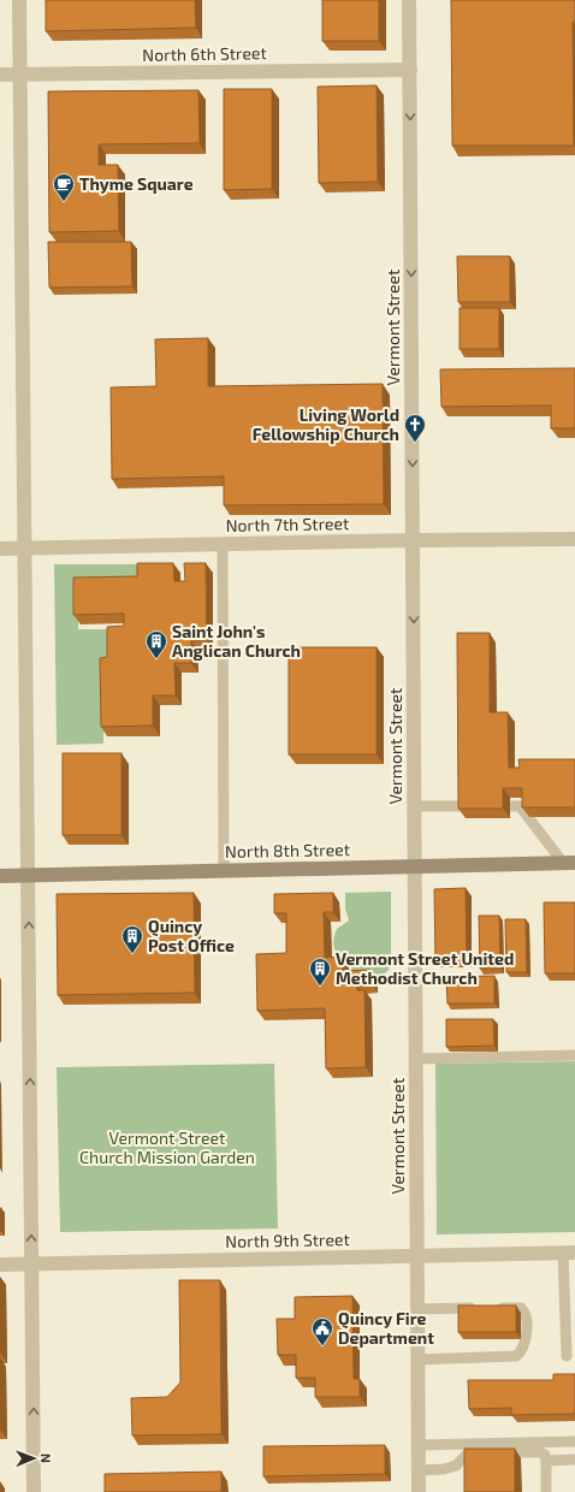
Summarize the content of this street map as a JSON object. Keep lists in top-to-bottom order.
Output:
{
  "streets": {
    "street": [
      "North 6th Street",
      "Vermont Street",
      "North 7th Street",
      "North 8th Street",
      "North 9th Street"
    ]
  },
  "crossings": [
    ["North 6th Street", "Vermont Street"],
    ["Vermont Street", "North 7th Street"],
    ["Vermont Street", "North 8th Street"],
    ["Vermont Street", "North 9th Street"]
  ],
  "one_way": ["Vermont Street"],
  "parks": ["Vermont Street Church Mission Garden"],
  "places": {
    "cafe": ["Thyme Square"],
    "church": ["Living World Fellowship Church"],
    "building": ["Saint John's Anglican Church", "Quincy Post Office", "Vermont Street United Methodist Church"],
    "public building": ["Quincy Fire Department"]
  },
  "north": "right"
}
